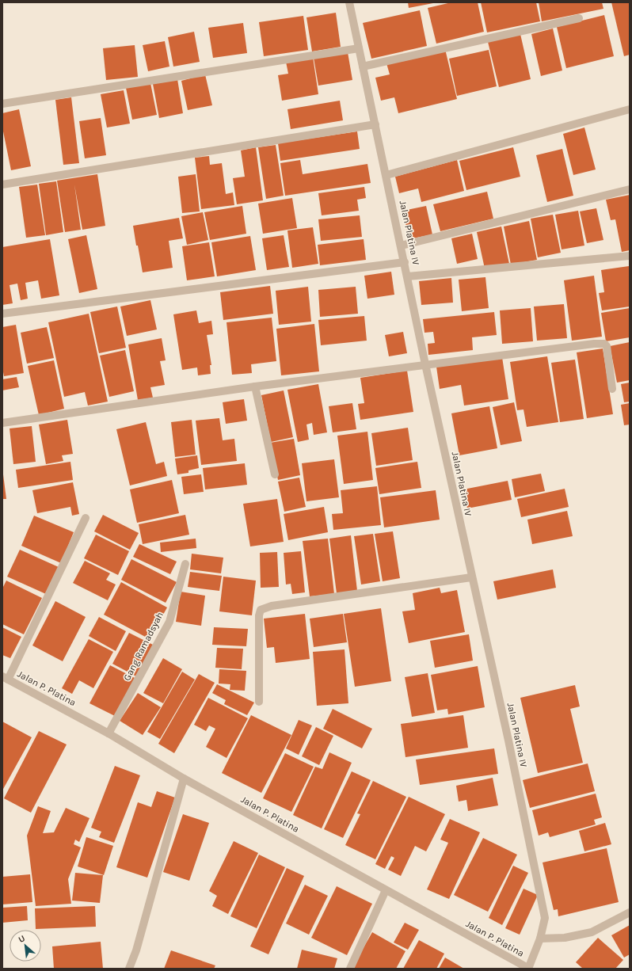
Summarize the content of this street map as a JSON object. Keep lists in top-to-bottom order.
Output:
{
  "streets": {
    "street": ["Jalan Platina IV", "Gang Ramadsyah", "Jalan P. Platina"]
  },
  "crossings": [
    ["Jalan Platina IV", "Jalan P. Platina"],
    ["Gang Ramadsyah", "Jalan P. Platina"]
  ],
  "north": "top left"
}
